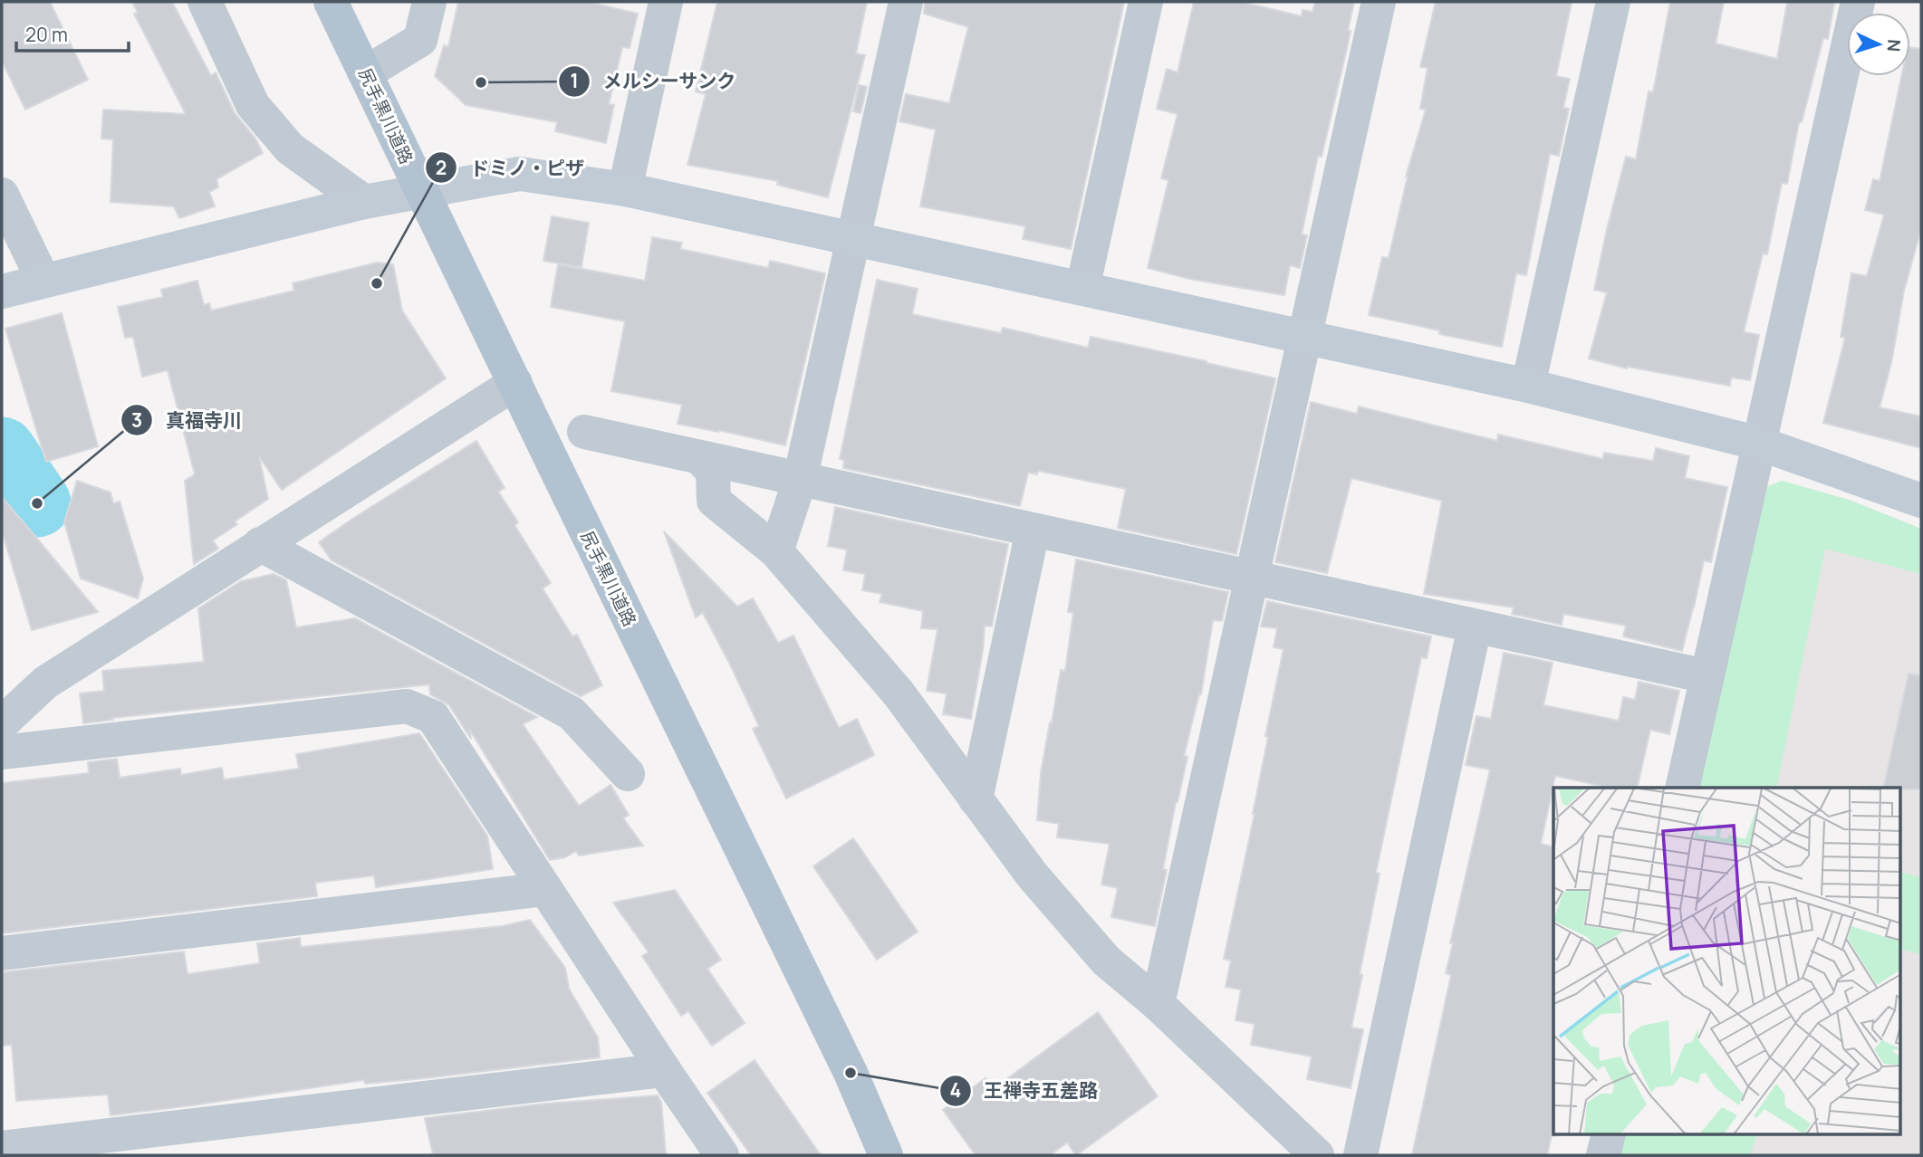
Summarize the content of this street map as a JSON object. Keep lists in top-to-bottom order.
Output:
{
  "streets": {
    "main road": ["尻手黒川道路"]
  },
  "places": [
    "メルシーサンク",
    "ドミノ・ピザ",
    "真福寺川",
    "王禅寺五差路"
  ],
  "scale_bar": "20 m",
  "north": "right"
}
